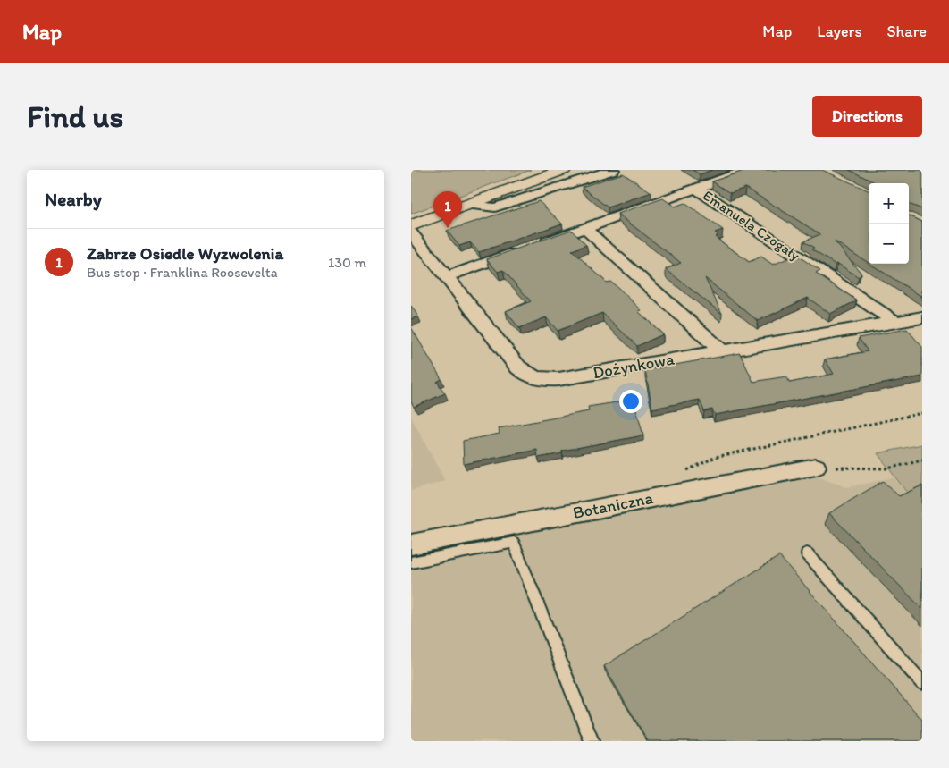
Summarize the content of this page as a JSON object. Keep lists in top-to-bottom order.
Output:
{
  "streets": {
    "street": ["Emanuela Czogały", "Dożynkowa", "Botaniczna"]
  },
  "crossings": [
    ["Emanuela Czogały", "Dożynkowa"]
  ],
  "page": {
    "header": "Map",
    "nav": ["Map", "Layers", "Share"],
    "buttons": "Directions",
    "title": "Find us",
    "heading": "Nearby",
    "map_buttons": ["+", "−"],
    "pins": "1",
    "list": [
      {
        "mark": "1",
        "name": "Zabrze Osiedle Wyzwolenia",
        "note": "Bus stop · Franklina Roosevelta",
        "value": "130 m"
      }
    ]
  }
}
